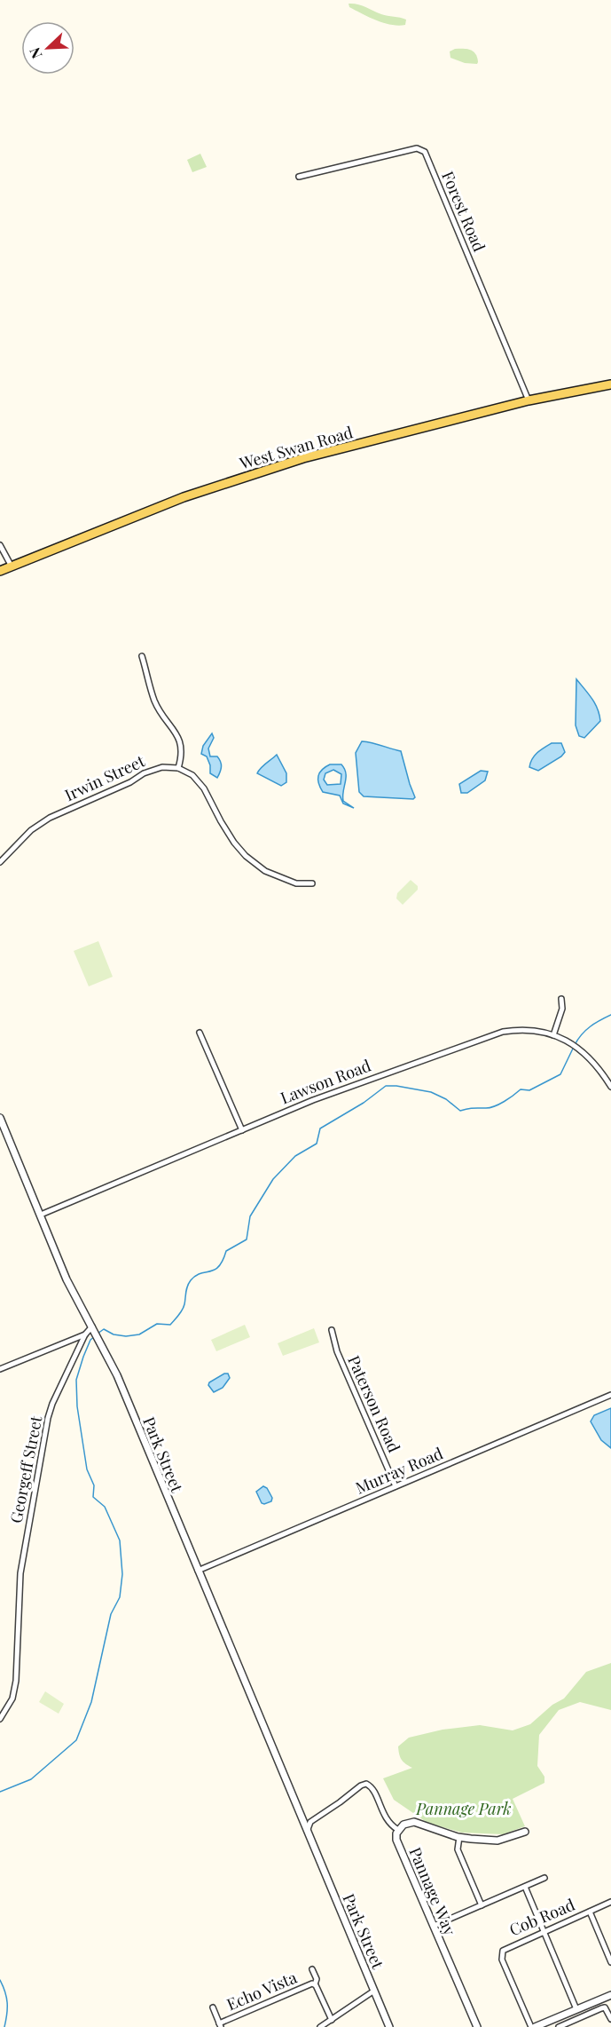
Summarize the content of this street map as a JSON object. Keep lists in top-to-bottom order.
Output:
{
  "streets": {
    "main road": ["West Swan Road"],
    "street": [
      "Forest Road",
      "Irwin Street",
      "Lawson Road",
      "Paterson Road",
      "Park Street",
      "Georgeff Street",
      "Murray Road",
      "Pannage Way",
      "Cob Road",
      "Echo Vista"
    ]
  },
  "crossings": [
    ["Forest Road", "West Swan Road"],
    ["Lawson Road", "Park Street"],
    ["Paterson Road", "Murray Road"],
    ["Park Street", "Georgeff Street"],
    ["Park Street", "Murray Road"]
  ],
  "parks": ["Pannage Park"],
  "north": "bottom left"
}
